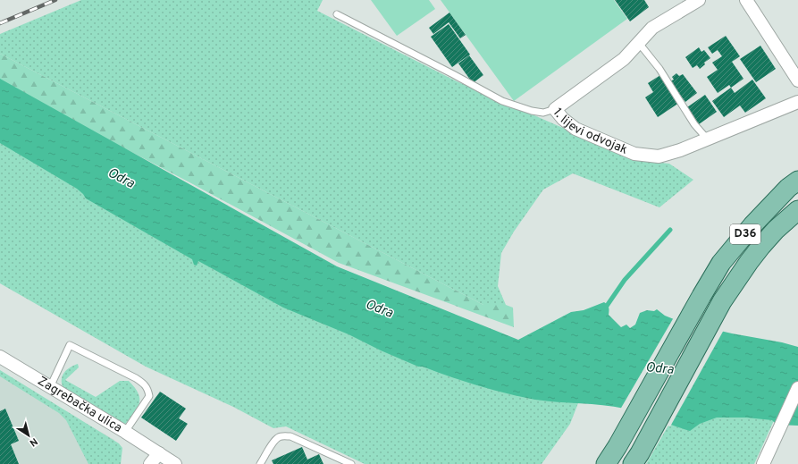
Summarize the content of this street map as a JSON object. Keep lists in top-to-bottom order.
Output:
{
  "streets": {
    "main road": ["D36"],
    "street": ["1. lijevi odvojak", "Zagrebačka ulica"]
  },
  "water": ["Odra"],
  "north": "bottom right"
}
